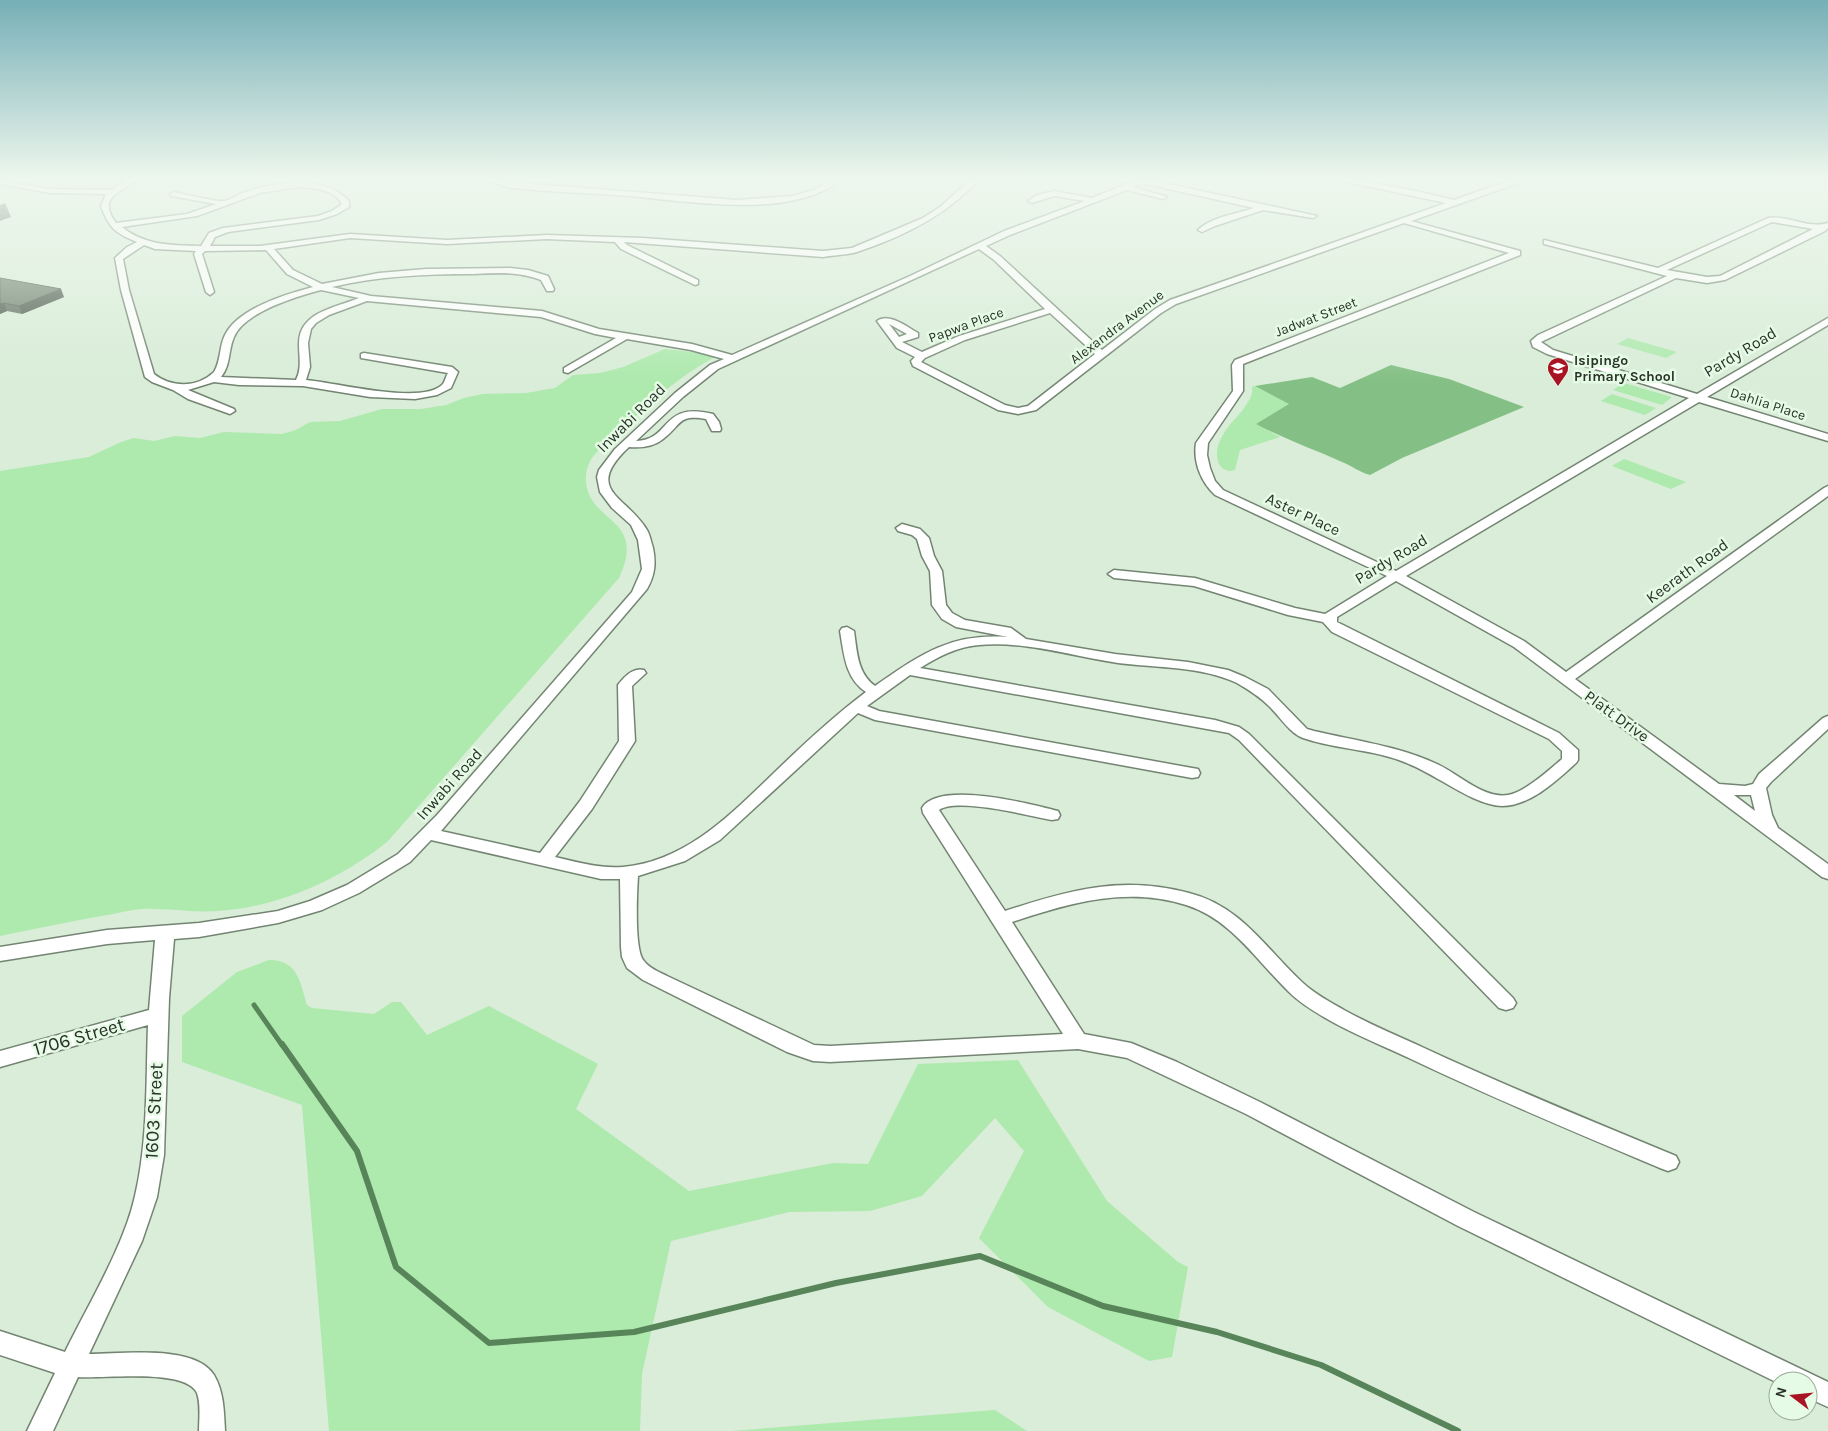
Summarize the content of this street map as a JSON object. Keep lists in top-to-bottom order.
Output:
{
  "streets": {
    "street": [
      "Jadwat Street",
      "Papwa Place",
      "Alexandra Avenue",
      "Pardy Road",
      "Dahlia Place",
      "Inwabi Road",
      "Aster Place",
      "Keerath Road",
      "Platt Drive",
      "1706 Street",
      "1603 Street"
    ]
  },
  "crossings": [
    ["Jadwat Street", "Aster Place"],
    ["Papwa Place", "Alexandra Avenue"],
    ["Pardy Road", "Dahlia Place"],
    ["Pardy Road", "Aster Place"],
    ["Pardy Road", "Platt Drive"],
    ["Inwabi Road", "1603 Street"],
    ["Aster Place", "Platt Drive"],
    ["Keerath Road", "Platt Drive"],
    ["1706 Street", "1603 Street"]
  ],
  "places": {
    "school or university": ["Isipingo Primary School"]
  },
  "north": "left"
}
